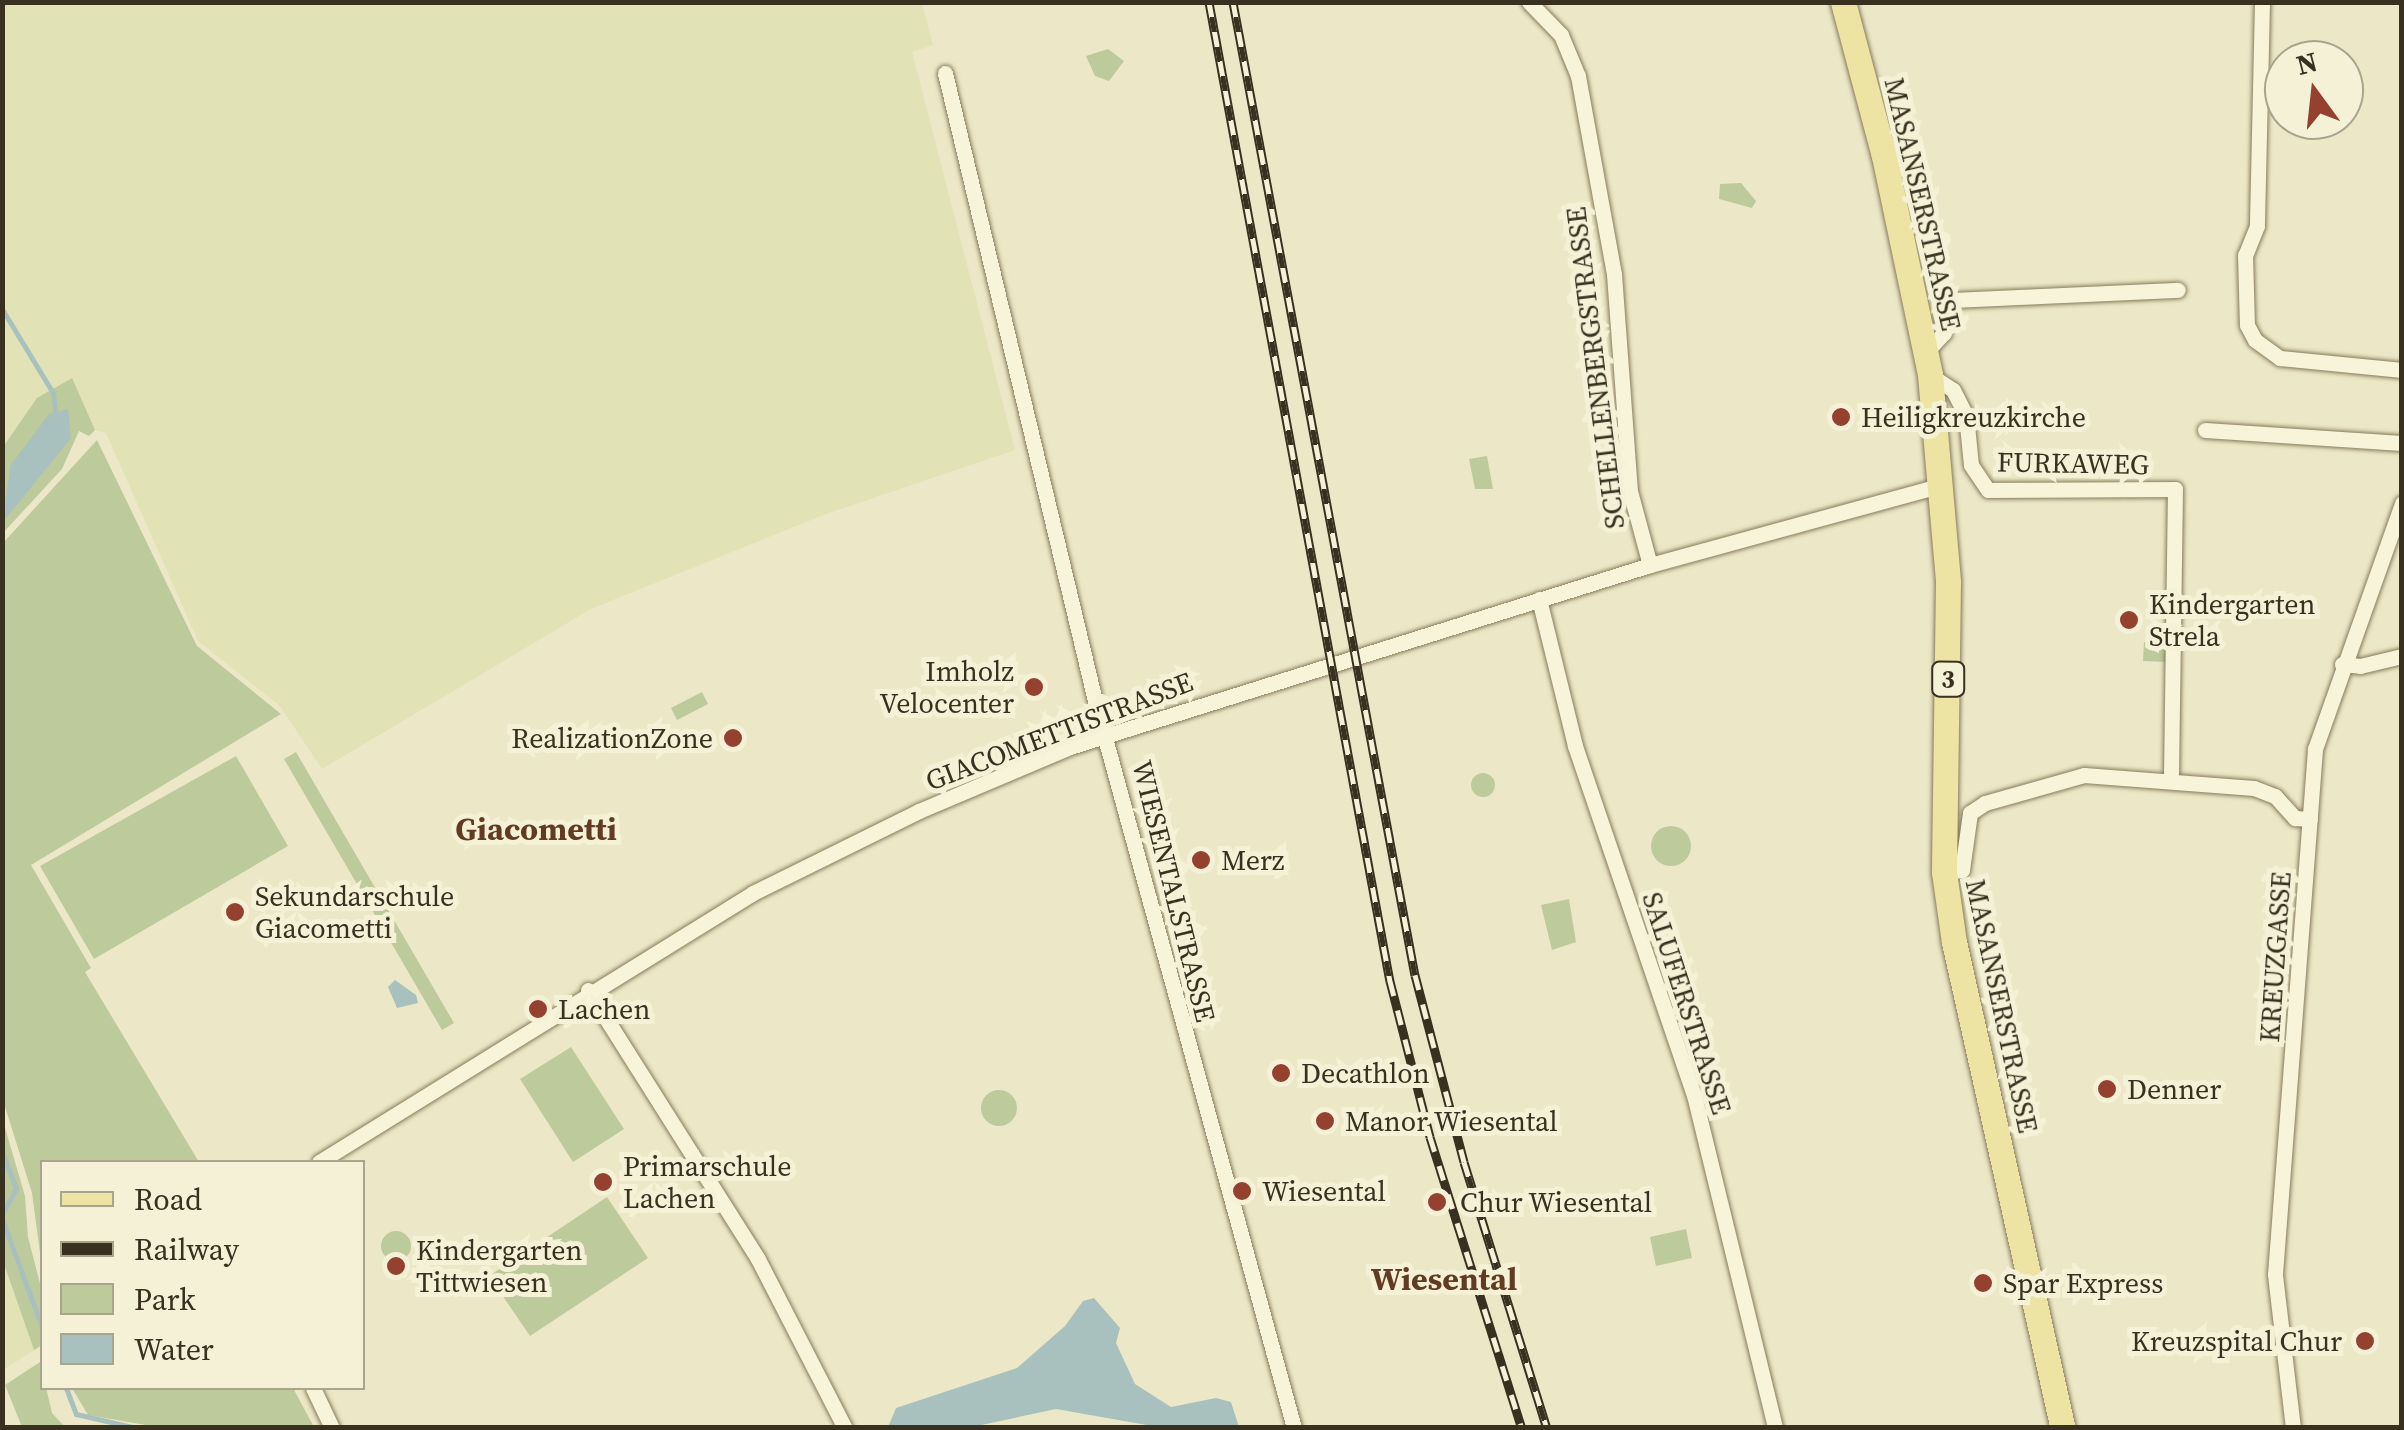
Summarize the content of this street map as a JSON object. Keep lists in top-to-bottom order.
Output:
{
  "streets": {
    "main road": ["MASANSERSTRASSE", "3"],
    "street": [
      "SCHELLENBERGSTRASSE",
      "FURKAWEG",
      "GIACOMETTISTRASSE",
      "WIESENTALSTRASSE",
      "KREUZGASSE",
      "SALUFERSTRASSE"
    ]
  },
  "crossings": [
    ["MASANSERSTRASSE", "FURKAWEG"],
    ["MASANSERSTRASSE", "GIACOMETTISTRASSE"],
    ["SCHELLENBERGSTRASSE", "GIACOMETTISTRASSE"],
    ["GIACOMETTISTRASSE", "WIESENTALSTRASSE"],
    ["GIACOMETTISTRASSE", "SALUFERSTRASSE"]
  ],
  "districts": ["Giacometti", "Wiesental"],
  "places": [
    "Heiligkreuzkirche",
    "Kindergarten Strela",
    "Imholz Velocenter",
    "RealizationZone",
    "Merz",
    "Sekundarschule Giacometti",
    "Lachen",
    "Decathlon",
    "Denner",
    "Manor Wiesental",
    "Primarschule Lachen",
    "Wiesental",
    "Chur Wiesental",
    "Kindergarten Tittwiesen",
    "Spar Express",
    "Kreuzspital Chur"
  ],
  "legend": [
    "Road",
    "Railway",
    "Park",
    "Water"
  ],
  "north": "top"
}
